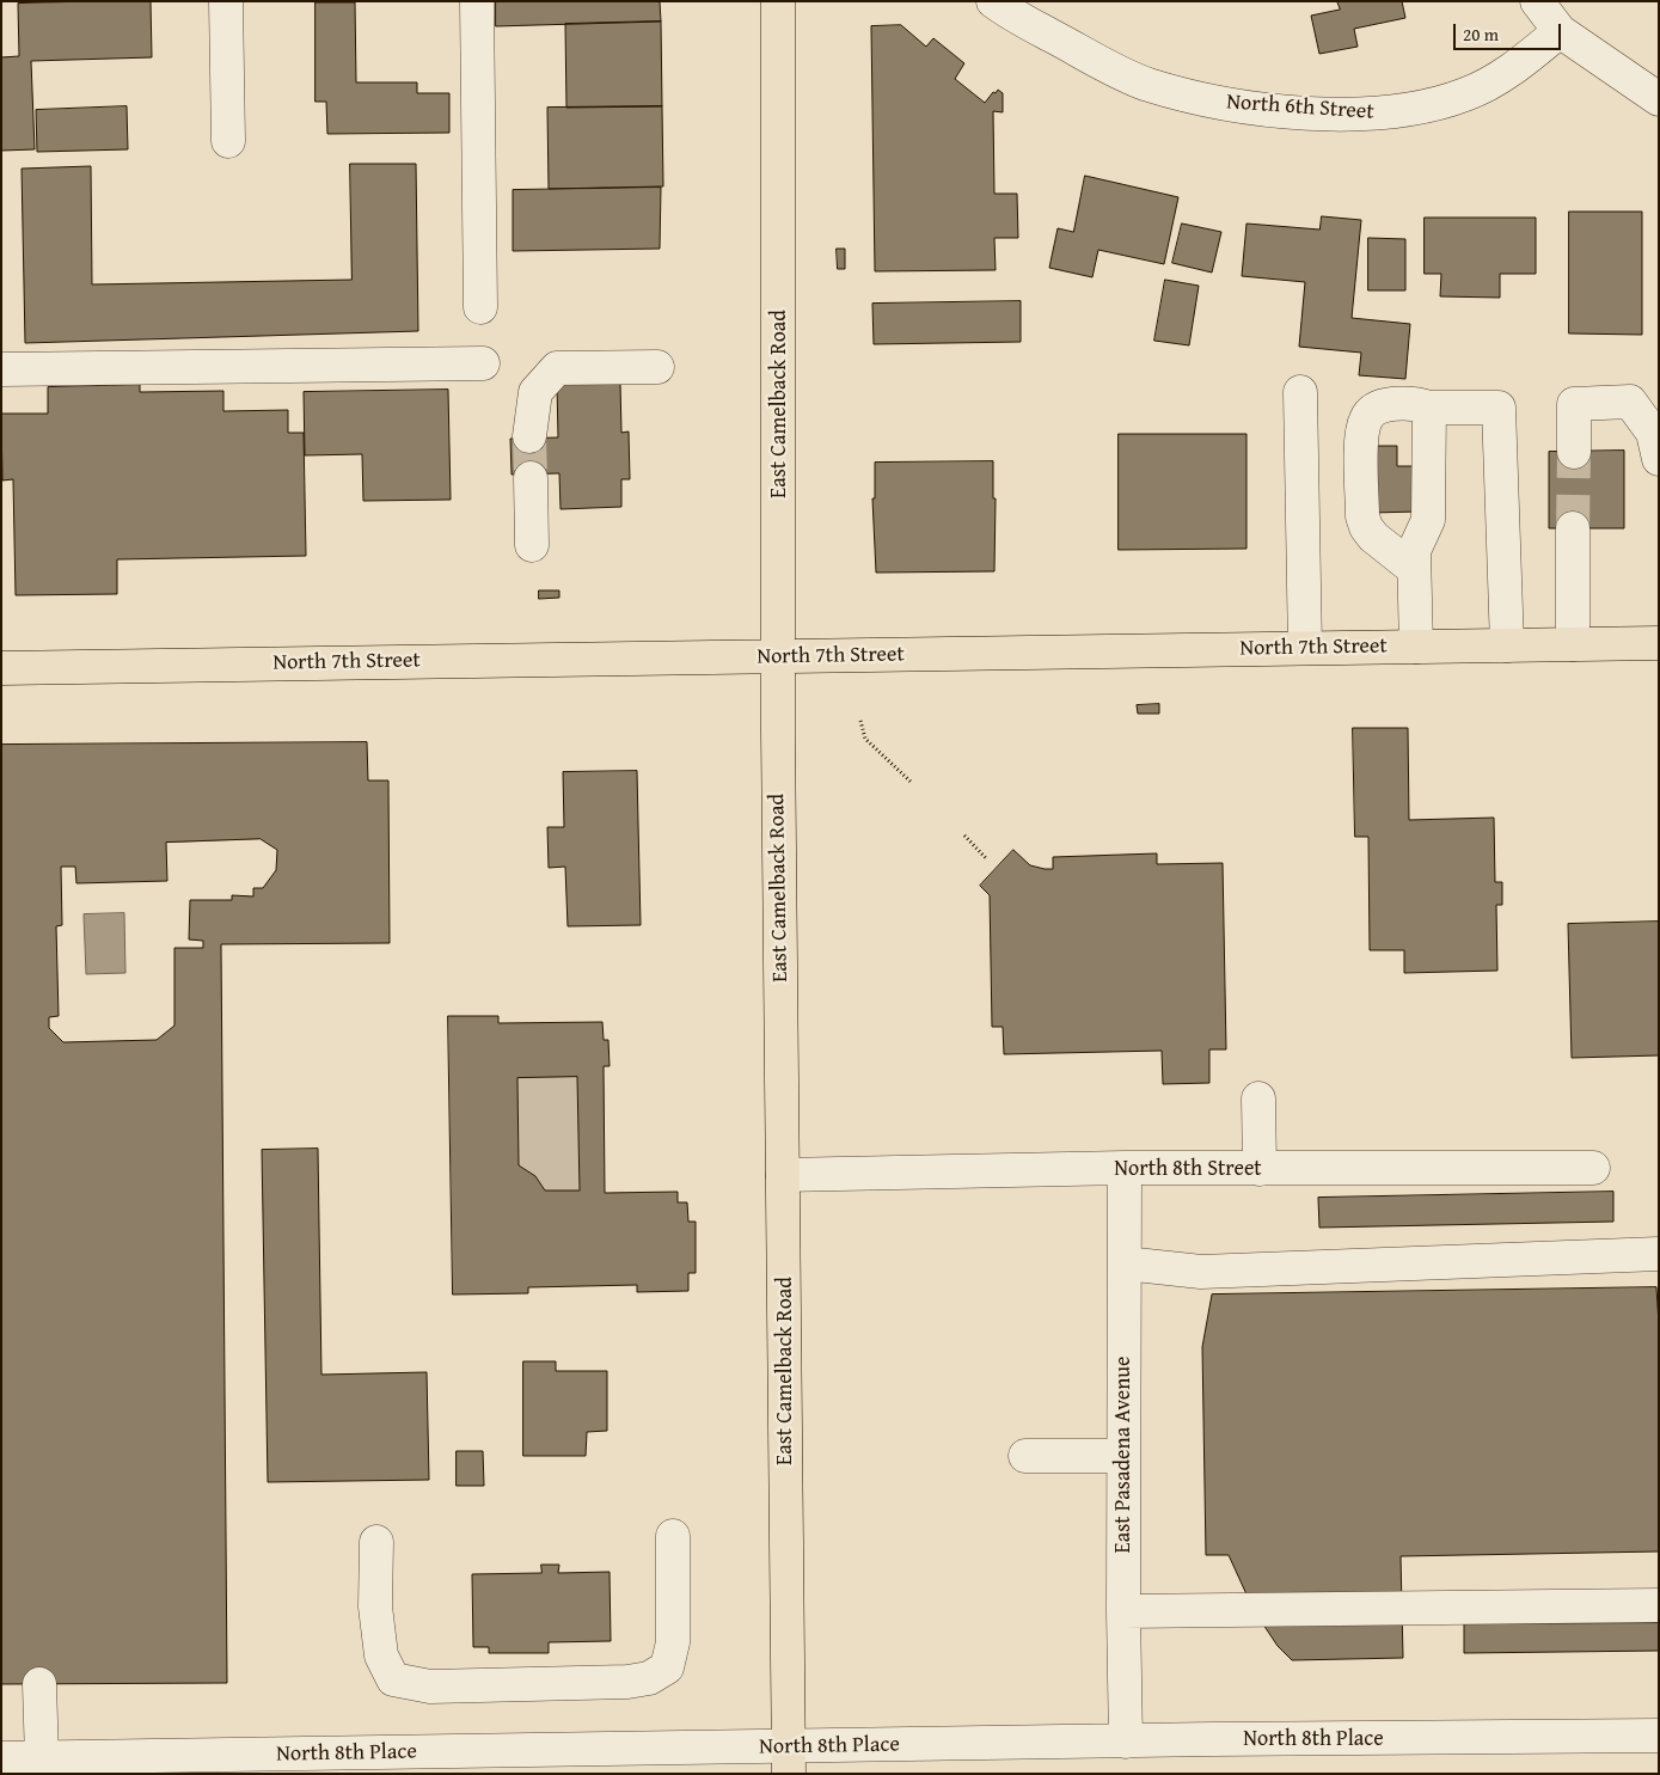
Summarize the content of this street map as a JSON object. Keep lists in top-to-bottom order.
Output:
{
  "streets": {
    "main road": ["East Camelback Road", "North 7th Street"],
    "street": [
      "North 6th Street",
      "North 8th Street",
      "East Pasadena Avenue",
      "North 8th Place"
    ]
  },
  "crossings": [
    ["East Camelback Road", "North 7th Street"],
    ["East Camelback Road", "North 8th Street"],
    ["East Camelback Road", "North 8th Place"],
    ["North 8th Street", "East Pasadena Avenue"],
    ["East Pasadena Avenue", "North 8th Place"]
  ],
  "scale_bar": "20 m"
}
